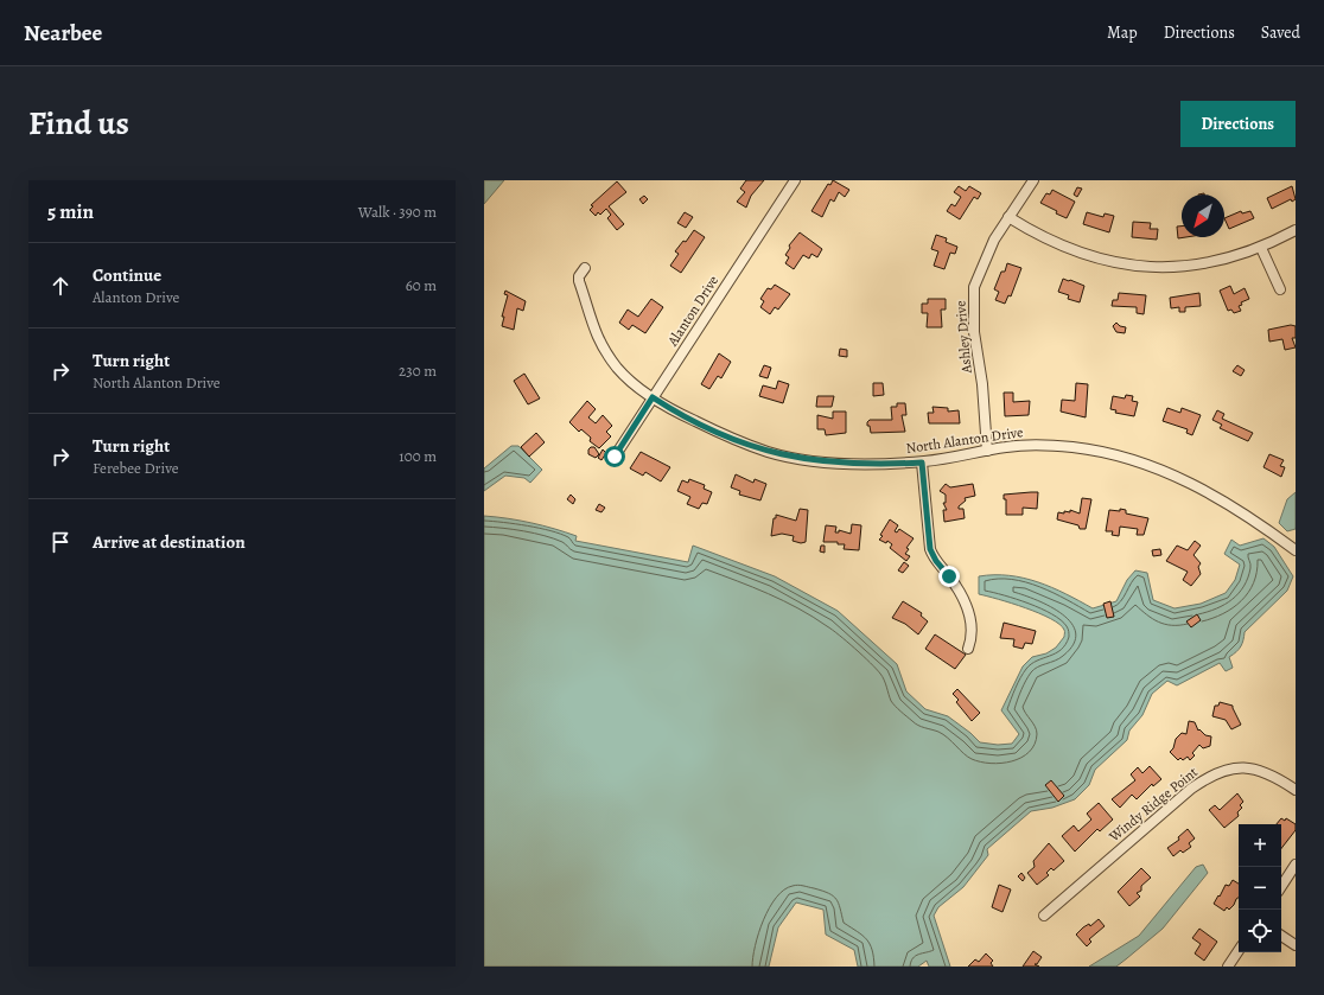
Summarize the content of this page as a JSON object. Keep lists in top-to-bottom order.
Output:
{
  "streets": {
    "street": [
      "Alanton Drive",
      "Ashley Drive",
      "North Alanton Drive",
      "Windy Ridge Point"
    ]
  },
  "crossings": [
    ["Alanton Drive", "North Alanton Drive"],
    ["Ashley Drive", "North Alanton Drive"]
  ],
  "north": "bottom left",
  "page": {
    "header": "Nearbee",
    "nav": ["Map", "Directions", "Saved"],
    "title": "Find us",
    "buttons": "Directions",
    "heading": ["5 min", "Walk · 390 m"],
    "list": [
      ["Continue", "Alanton Drive", "60 m"],
      ["Turn right", "North Alanton Drive", "230 m"],
      ["Turn right", "Ferebee Drive", "100 m"],
      "Arrive at destination"
    ],
    "map_buttons": ["+", "−"]
  }
}
